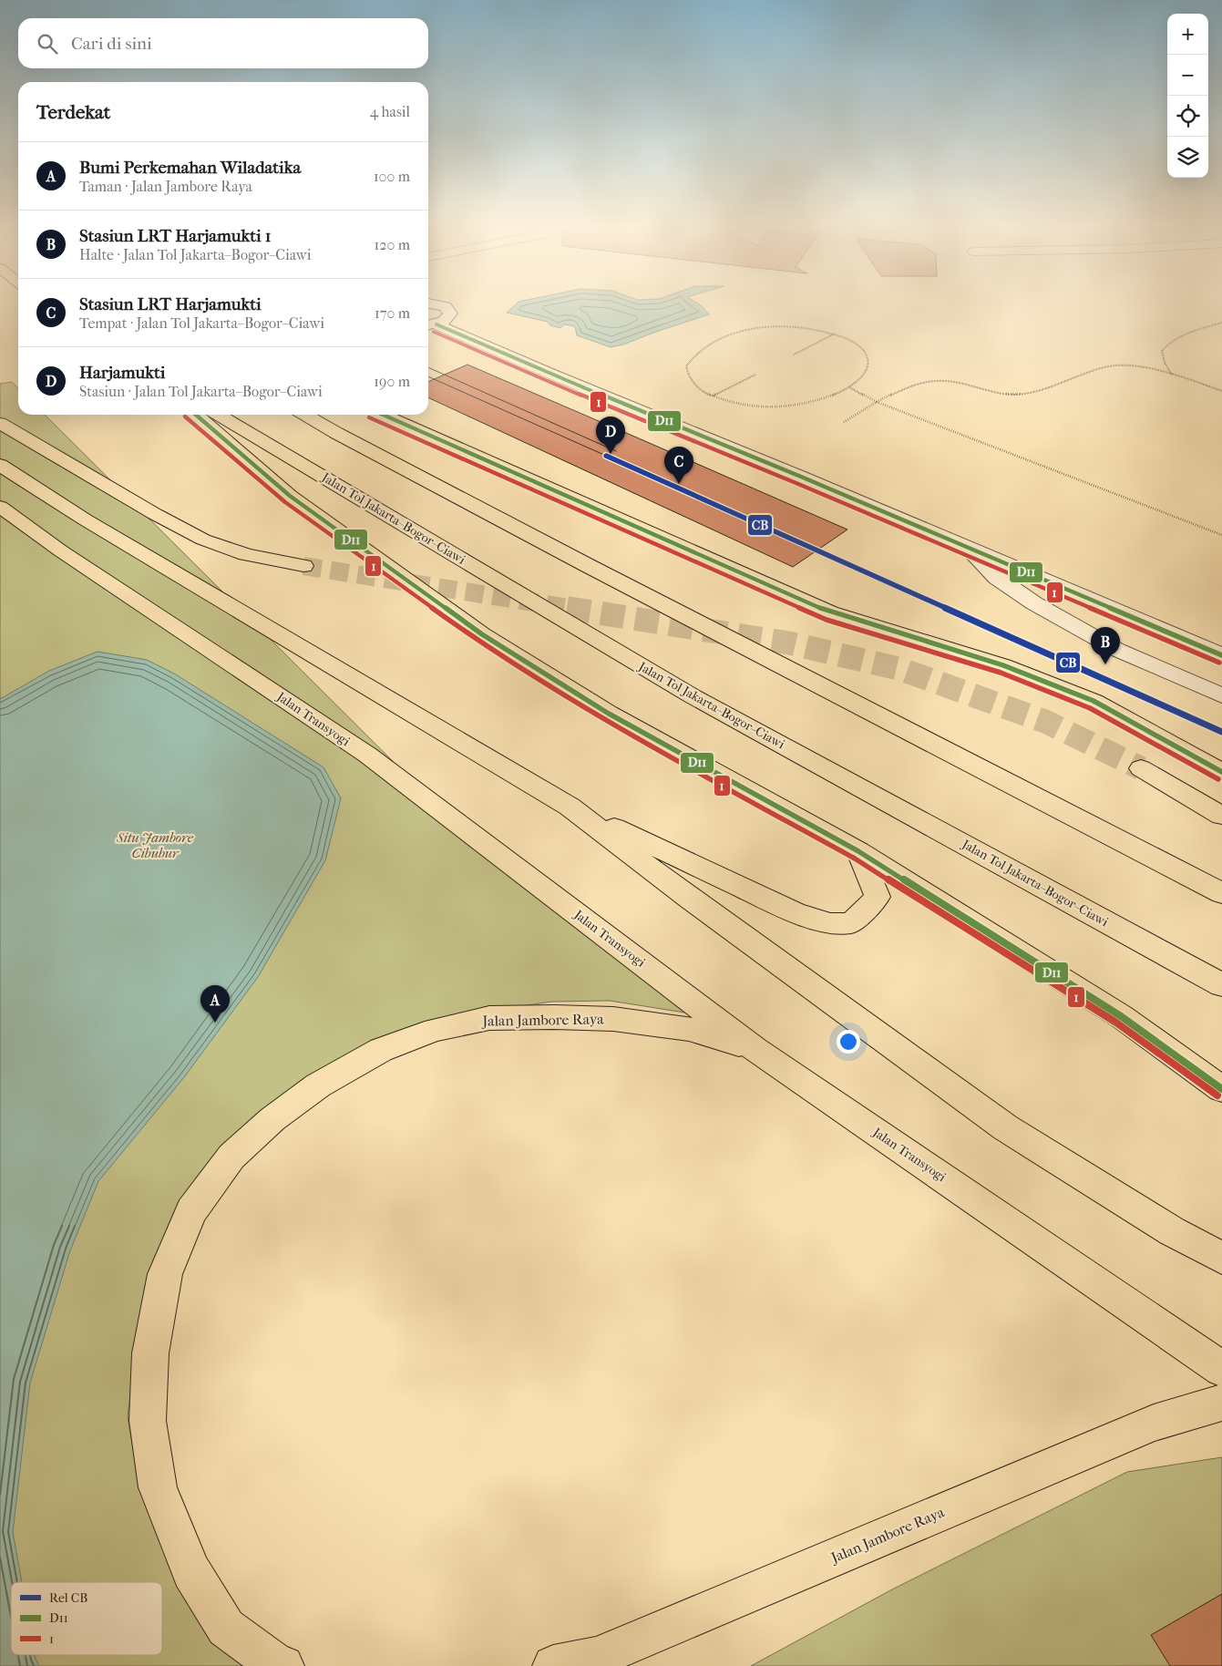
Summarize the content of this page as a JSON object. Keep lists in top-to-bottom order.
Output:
{
  "streets": {
    "highway": ["Jalan Tol Jakarta–Bogor–Ciawi", "Jalan Transyogi", "Jalan Jambore Raya"]
  },
  "crossings": [
    ["Jalan Transyogi", "Jalan Jambore Raya"]
  ],
  "water": ["Situ Jambore Cibubur"],
  "lines": ["transit line D11", "transit line 1", "rail line CB"],
  "legend": ["Rel CB", "D11", "1"],
  "page": {
    "map_buttons": ["+", "−"],
    "search": "Cari di sini",
    "heading": ["Terdekat", "4 hasil"],
    "list": [
      {
        "mark": "A",
        "name": "Bumi Perkemahan Wiladatika",
        "note": "Taman · Jalan Jambore Raya",
        "value": "100 m"
      },
      {
        "mark": "B",
        "name": "Stasiun LRT Harjamukti 1",
        "note": "Halte · Jalan Tol Jakarta–Bogor–Ciawi",
        "value": "120 m"
      },
      {
        "mark": "C",
        "name": "Stasiun LRT Harjamukti",
        "note": "Tempat · Jalan Tol Jakarta–Bogor–Ciawi",
        "value": "170 m"
      },
      {
        "mark": "D",
        "name": "Harjamukti",
        "note": "Stasiun · Jalan Tol Jakarta–Bogor–Ciawi",
        "value": "190 m"
      }
    ],
    "pins": [
      "D",
      "C",
      "B",
      "A"
    ]
  }
}
